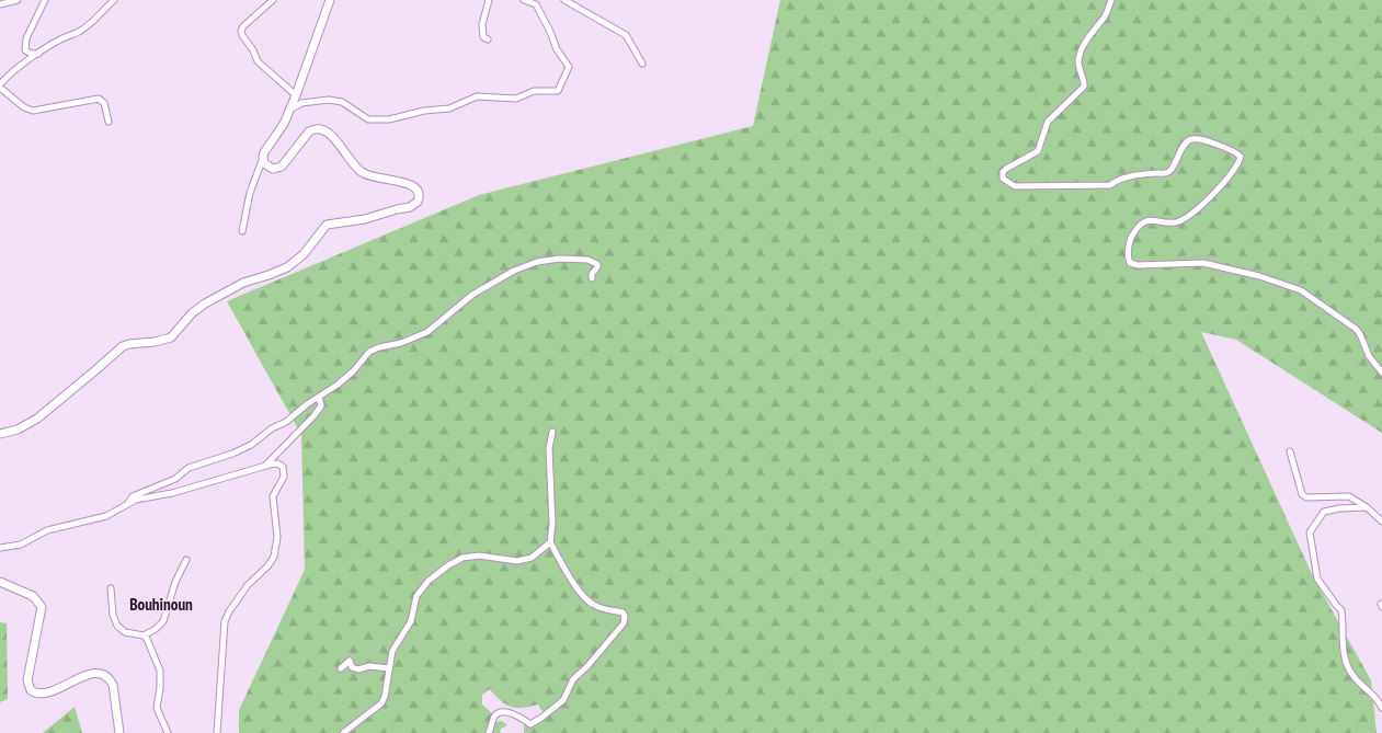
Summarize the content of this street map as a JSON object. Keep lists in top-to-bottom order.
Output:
{
  "districts": ["Bouhinoun"]
}
